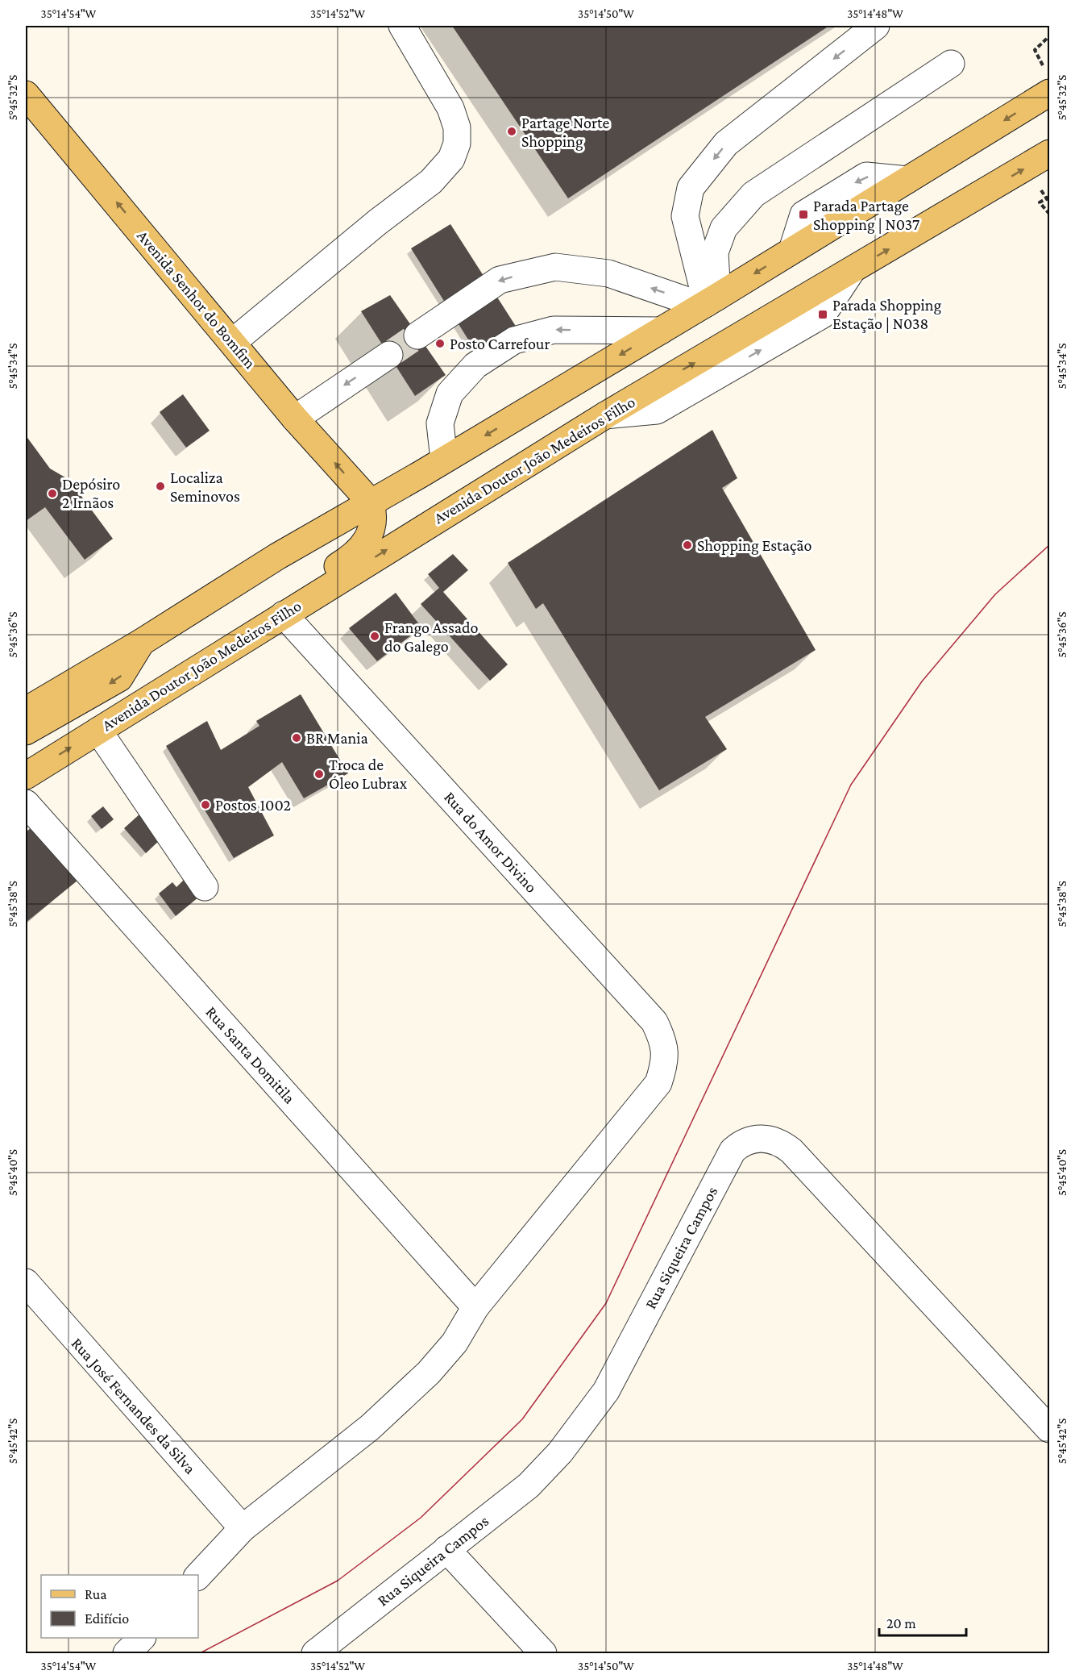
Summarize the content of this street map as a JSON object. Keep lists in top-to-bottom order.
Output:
{
  "streets": {
    "main road": ["Avenida Senhor do Bomfim", "Avenida Doutor João Medeiros Filho"],
    "street": [
      "Rua do Amor Divino",
      "Rua Santa Domitila",
      "Rua Siqueira Campos",
      "Rua José Fernandes da Silva"
    ]
  },
  "crossings": [
    ["Avenida Doutor João Medeiros Filho", "Rua do Amor Divino"],
    ["Rua do Amor Divino", "Rua Santa Domitila"]
  ],
  "one_way": ["Avenida Senhor do Bomfim"],
  "places": {
    "other": [
      "Partage Norte Shopping",
      "Posto Carrefour",
      "Localiza Seminovos",
      "Depósiro 2 Irnãos",
      "Shopping Estação",
      "Frango Assado do Galego",
      "BR Mania",
      "Troca de Óleo Lubrax",
      "Postos 1002"
    ],
    "transit": ["Parada Partage Shopping | N037", "Parada Shopping Estação | N038"]
  },
  "legend": ["Rua", "Edifício"],
  "scale_bar": "20 m",
  "coordinates": [
    "35°14'54\"W",
    "35°14'52\"W",
    "35°14'50\"W",
    "35°14'48\"W",
    "5°45'32\"S",
    "5°45'34\"S",
    "5°45'36\"S",
    "5°45'38\"S",
    "5°45'40\"S",
    "5°45'42\"S"
  ]
}
